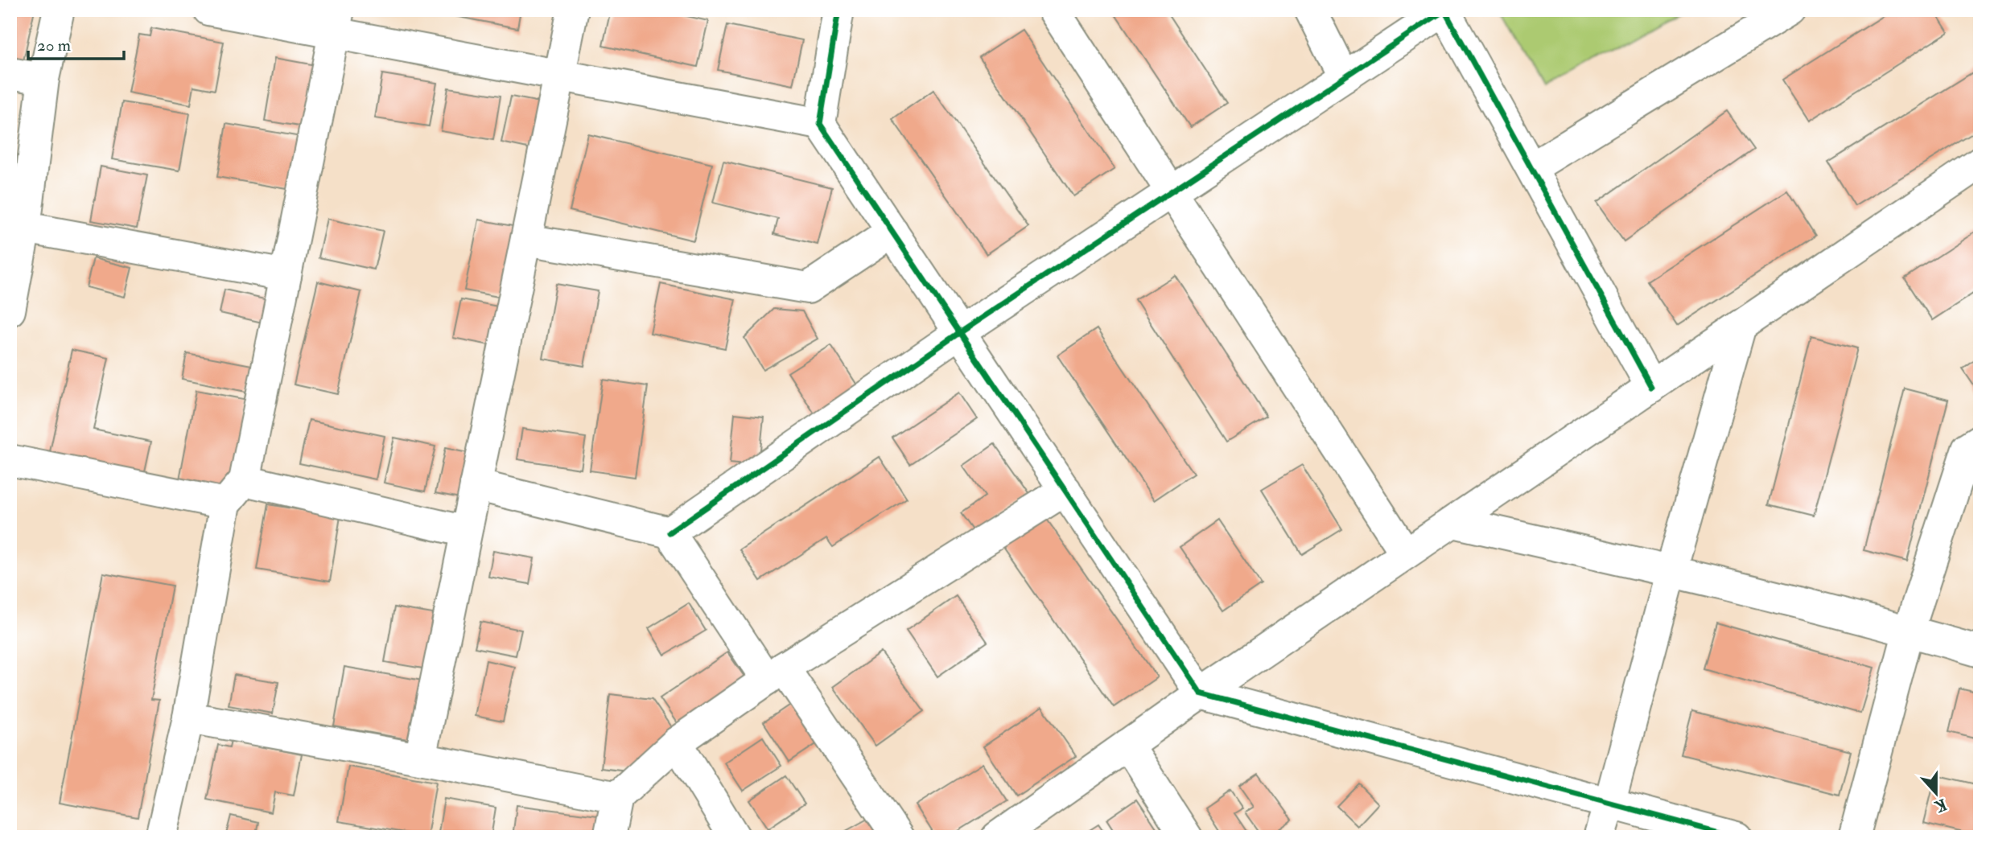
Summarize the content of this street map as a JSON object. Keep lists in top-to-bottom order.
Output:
{
  "scale_bar": "20 m",
  "north": "bottom"
}
